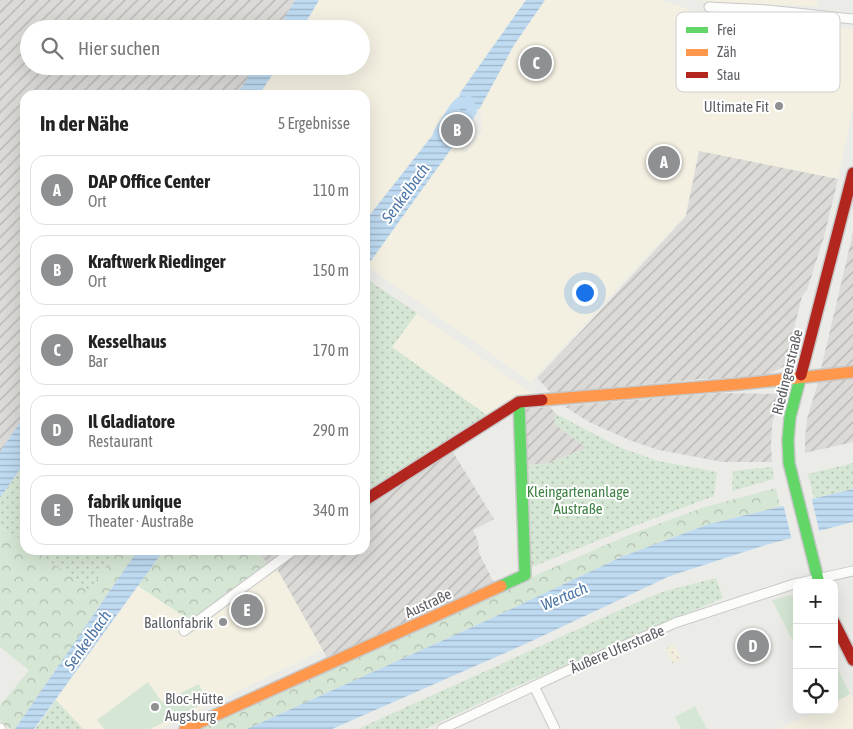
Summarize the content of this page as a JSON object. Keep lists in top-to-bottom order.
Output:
{
  "streets": {
    "street": ["Riedingerstraße", "Austraße", "Äußere Uferstraße"]
  },
  "water": ["Senkelbach", "Wertach"],
  "parks": ["Kleingartenanlage Austraße"],
  "places": ["Ultimate Fit", "Ballonfabrik", "Bloc-Hütte Augsburg"],
  "legend": ["Frei", "Zäh", "Stau"],
  "page": {
    "search": "Hier suchen",
    "pins": [
      "C",
      "B",
      "A",
      "E",
      "D"
    ],
    "heading": ["In der Nähe", "5 Ergebnisse"],
    "list": [
      {
        "mark": "A",
        "name": "DAP Office Center",
        "note": "Ort",
        "value": "110 m"
      },
      {
        "mark": "B",
        "name": "Kraftwerk Riedinger",
        "note": "Ort",
        "value": "150 m"
      },
      {
        "mark": "C",
        "name": "Kesselhaus",
        "note": "Bar",
        "value": "170 m"
      },
      {
        "mark": "D",
        "name": "Il Gladiatore",
        "note": "Restaurant",
        "value": "290 m"
      },
      {
        "mark": "E",
        "name": "fabrik unique",
        "note": "Theater · Austraße",
        "value": "340 m"
      }
    ],
    "map_buttons": ["+", "−"]
  }
}
